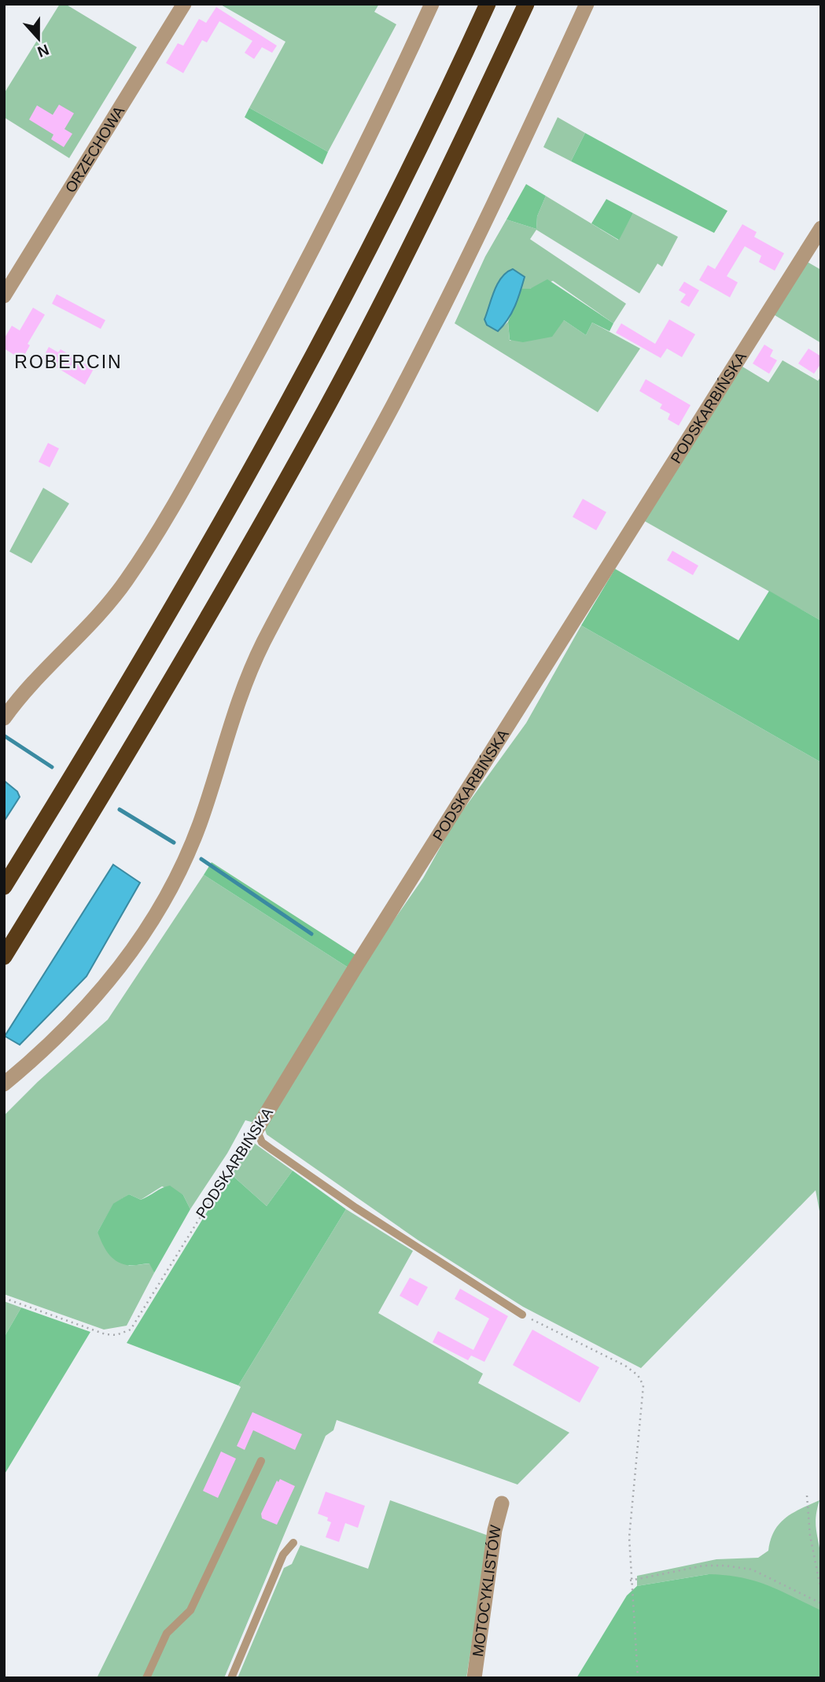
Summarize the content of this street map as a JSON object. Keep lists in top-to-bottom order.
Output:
{
  "streets": {
    "street": ["ORZECHOWA", "PODSKARBIŃSKA", "MOTOCYKLISTÓW"]
  },
  "districts": ["ROBERCIN"],
  "north": "bottom"
}
